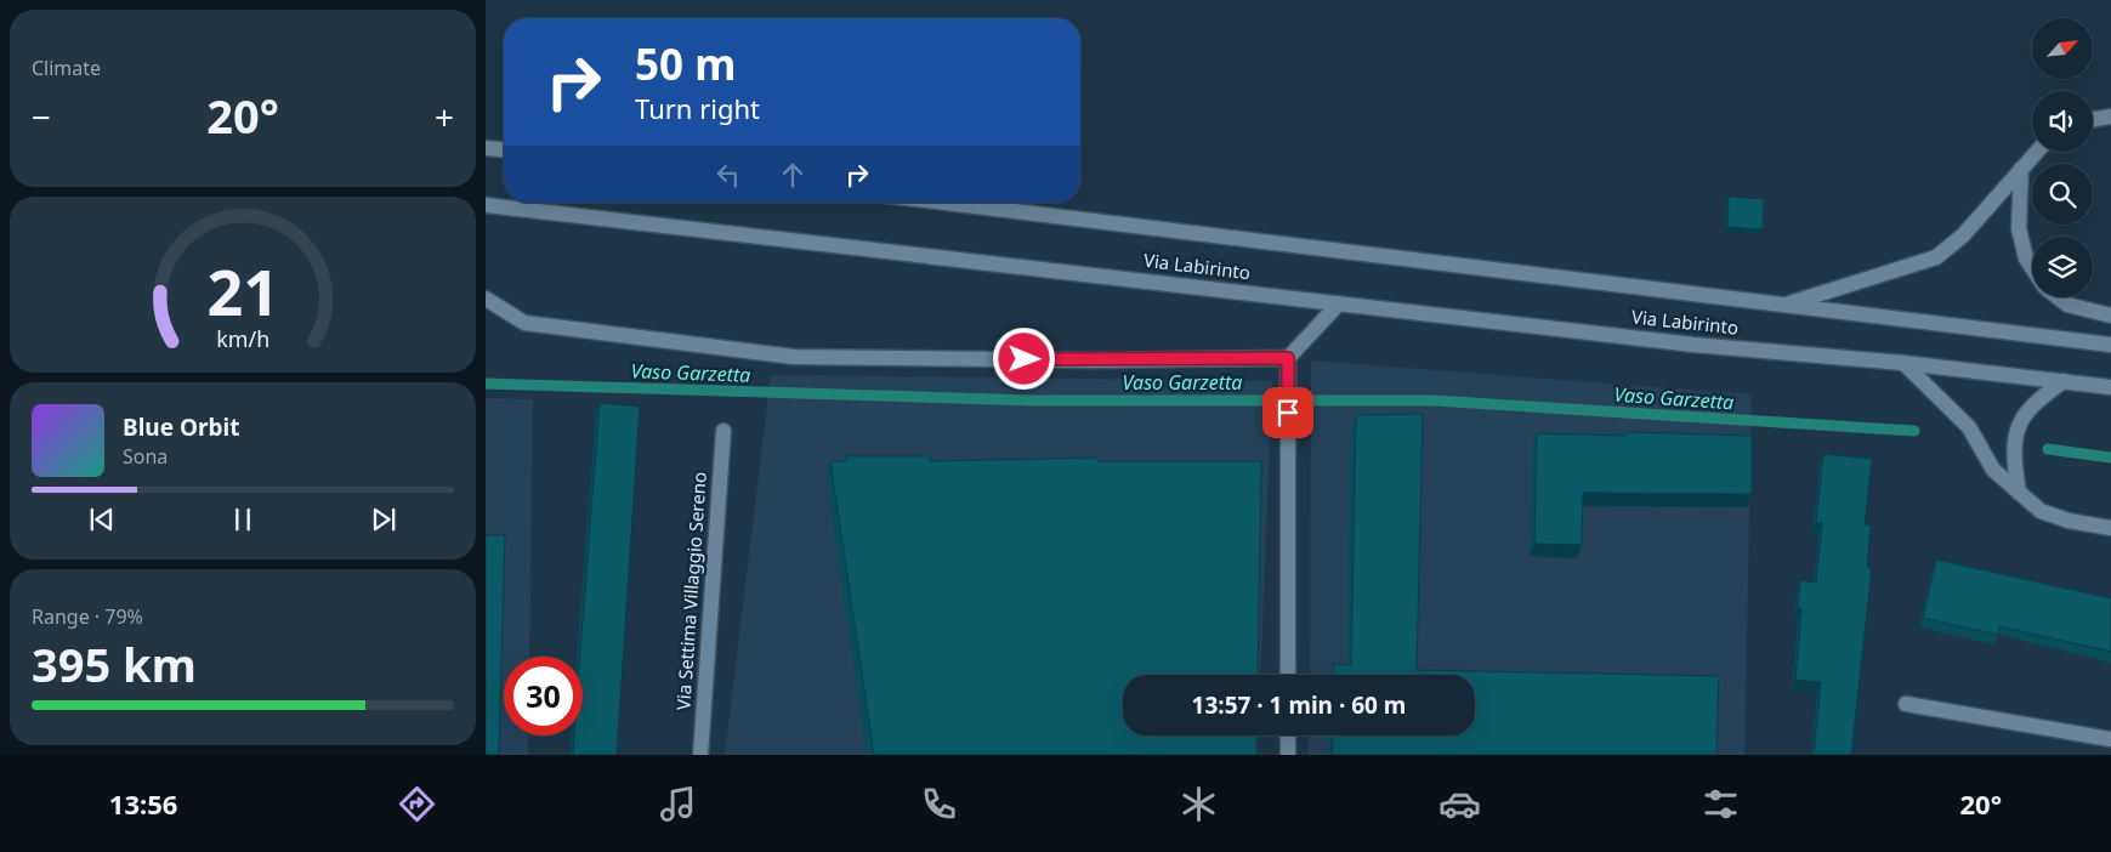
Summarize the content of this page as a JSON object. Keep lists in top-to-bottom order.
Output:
{
  "streets": {
    "street": ["Via Labirinto", "Via Settima Villaggio Sereno"]
  },
  "water": ["Vaso Garzetta"],
  "north": "top right",
  "page": {
    "tile": [
      "Climate",
      ["Range · 79%", "395 km"]
    ],
    "turn": ["50 m", "Turn right"],
    "heat": ["−", "20°", "+"],
    "song": ["Blue Orbit", "Sona"],
    "limit": "30",
    "trip": "13:57 · 1 min · 60 m",
    "tabs": ["13:56", "20°"],
    "gauge": ["21", "km/h"]
  }
}
